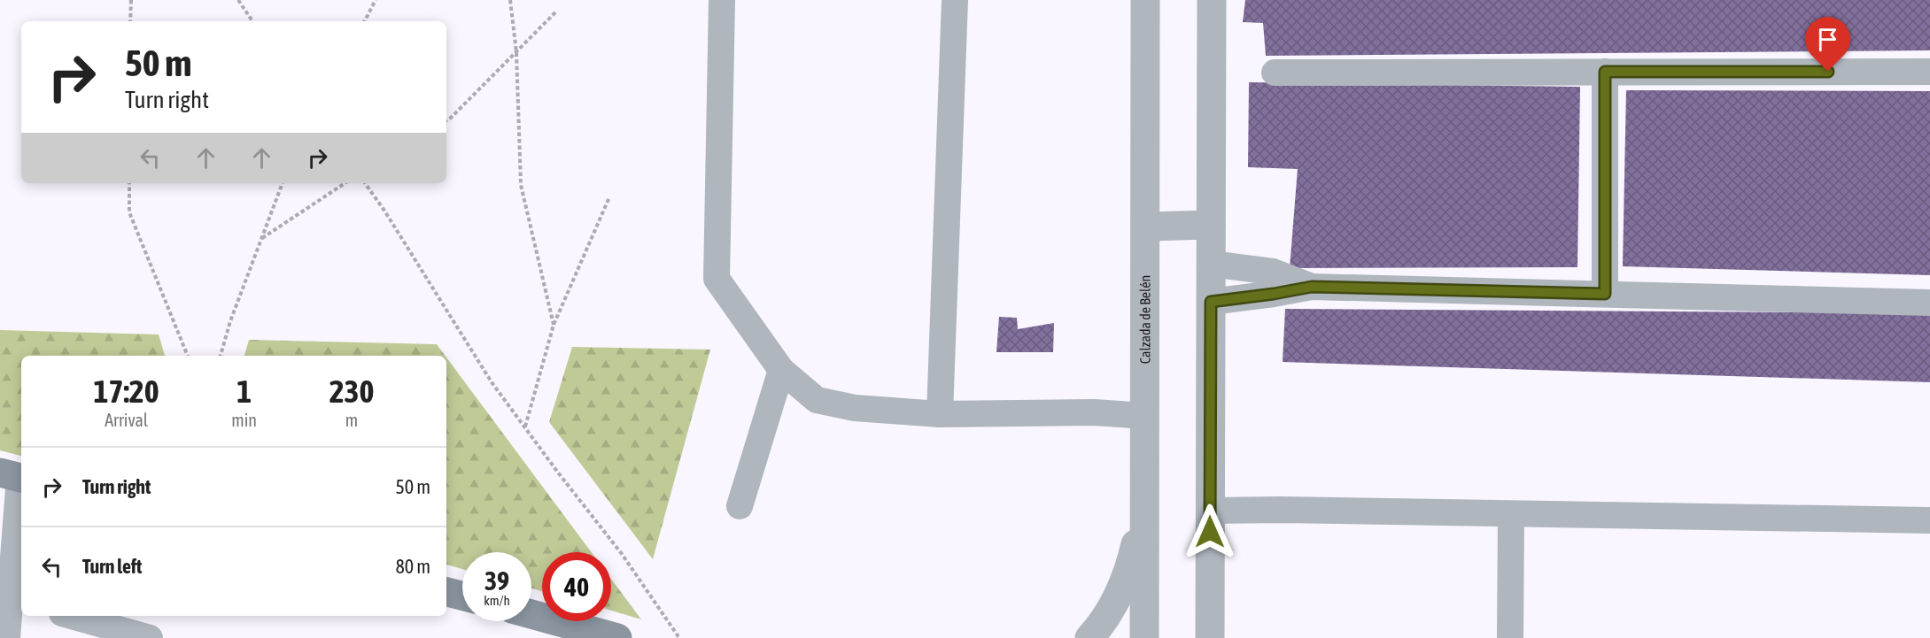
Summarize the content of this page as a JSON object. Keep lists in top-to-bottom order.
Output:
{
  "streets": {
    "street": ["Calzada de Belén"]
  },
  "page": {
    "turn": ["50 m", "Turn right"],
    "eta": [
      "17:20",
      "Arrival",
      "1",
      "min",
      "230",
      "m"
    ],
    "list": [
      {
        "name": "Turn right",
        "value": "50 m"
      },
      {
        "name": "Turn left",
        "value": "80 m"
      }
    ],
    "speed": "39 km/h",
    "limit": "40"
  }
}
